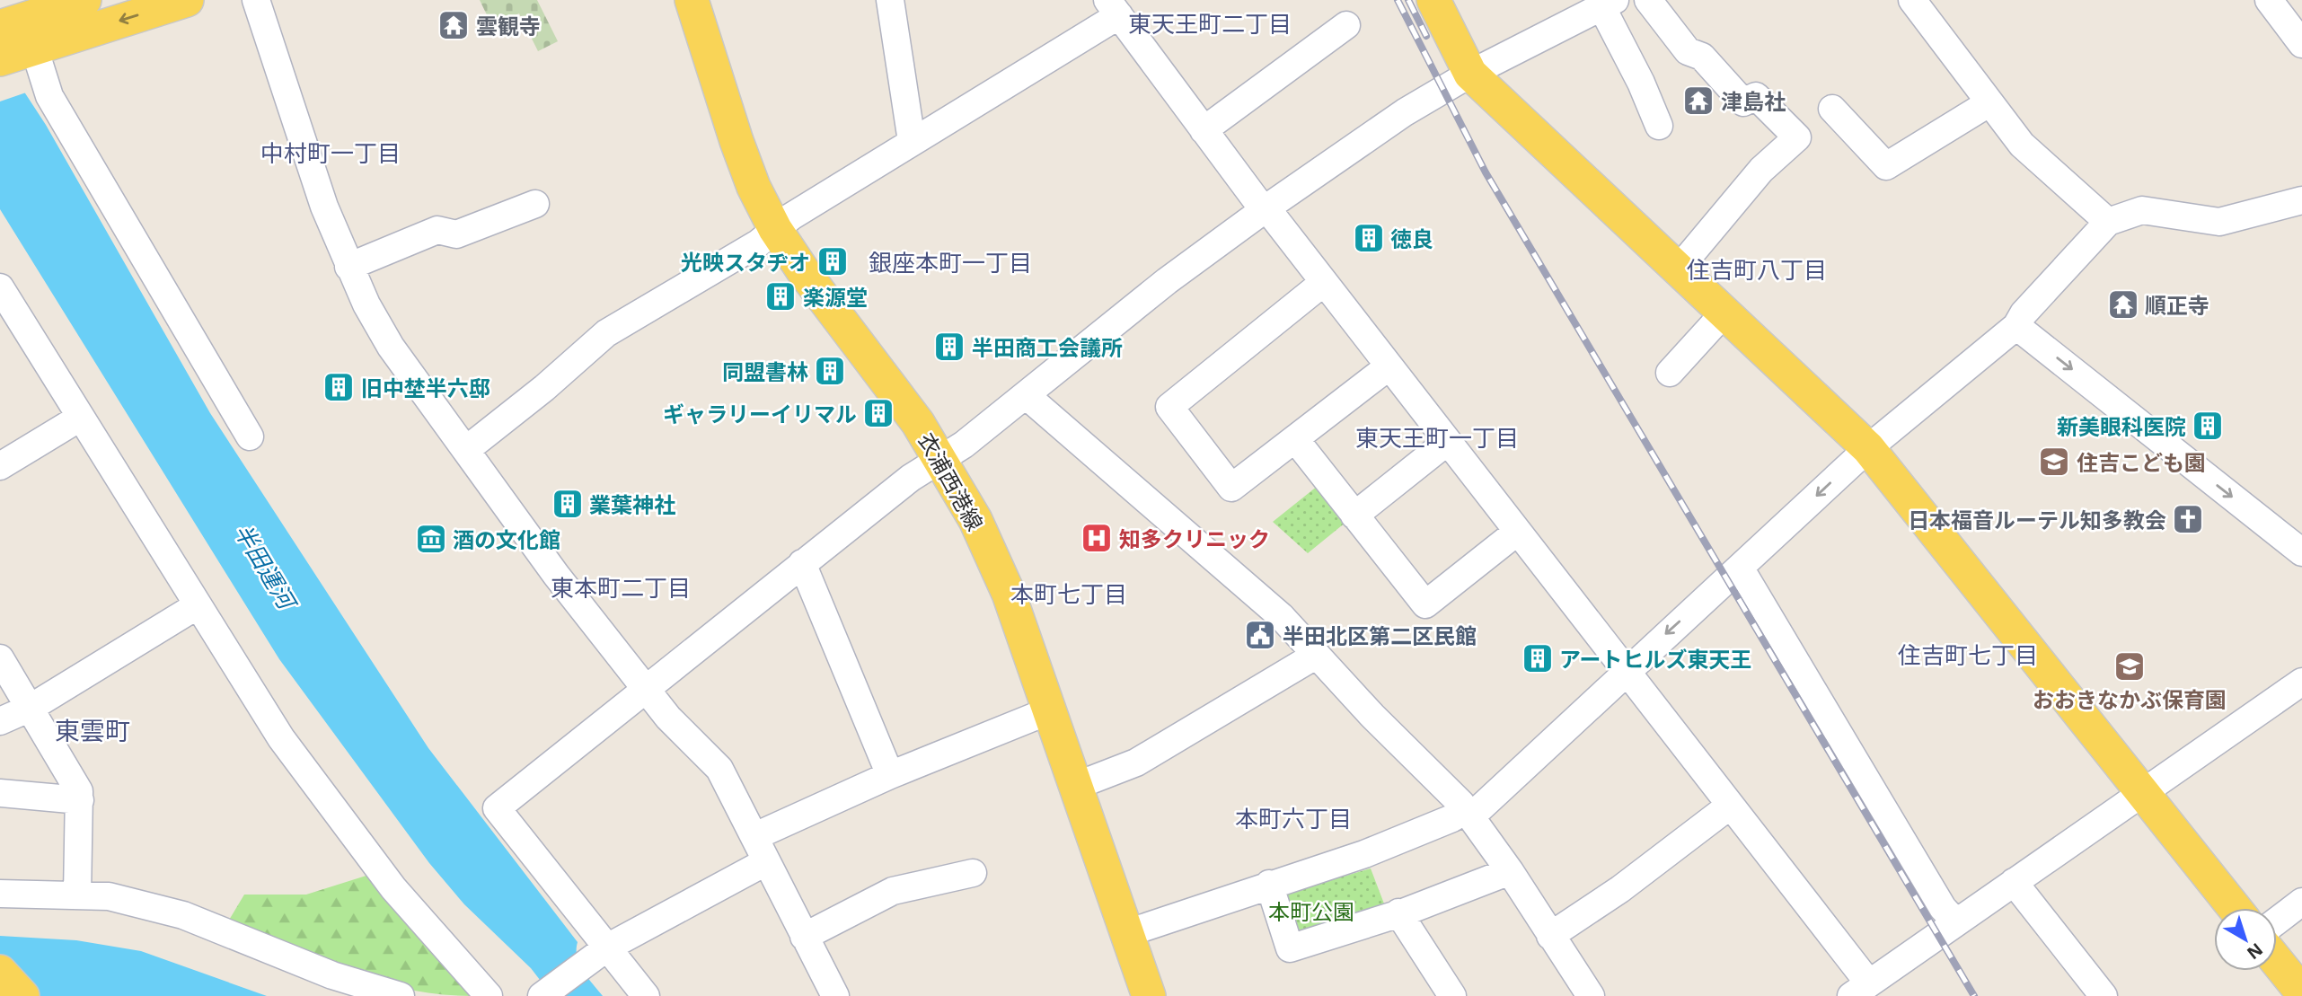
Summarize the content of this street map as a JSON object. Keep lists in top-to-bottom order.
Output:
{
  "streets": {
    "main road": ["衣浦西港線"]
  },
  "districts": [
    "東天王町二丁目",
    "中村町一丁目",
    "銀座本町一丁目",
    "住吉町八丁目",
    "東天王町一丁目",
    "東本町二丁目",
    "本町七丁目",
    "住吉町七丁目",
    "東雲町",
    "本町六丁目"
  ],
  "water": ["半田運河"],
  "parks": ["本町公園"],
  "places": {
    "temple": ["雲観寺", "津島社", "順正寺"],
    "building": [
      "徳良",
      "光映スタヂオ",
      "楽源堂",
      "半田商工会議所",
      "同盟書林",
      "旧中埜半六邸",
      "ギャラリーイリマル",
      "新美眼科医院",
      "業葉神社",
      "アートヒルズ東天王"
    ],
    "school or university": ["住吉こども園", "おおきなかぶ保育園"],
    "church": ["日本福音ルーテル知多教会"],
    "hospital": ["知多クリニック"],
    "museum": ["酒の文化館"],
    "public building": ["半田北区第二区民館"]
  },
  "north": "bottom right"
}
